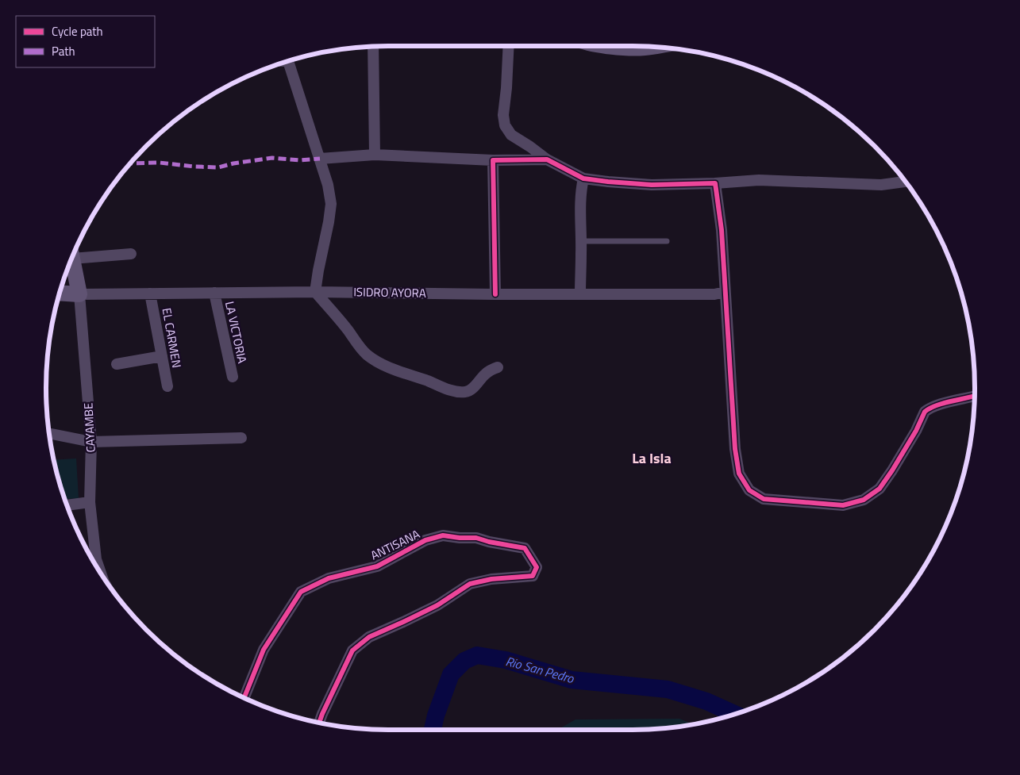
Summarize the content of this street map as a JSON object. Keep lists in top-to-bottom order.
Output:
{
  "streets": {
    "street": [
      "ISIDRO AYORA",
      "LA VICTORIA",
      "EL CARMEN",
      "CAYAMBE",
      "ANTISANA"
    ]
  },
  "crossings": [
    ["ISIDRO AYORA", "LA VICTORIA"],
    ["ISIDRO AYORA", "EL CARMEN"],
    ["ISIDRO AYORA", "CAYAMBE"]
  ],
  "districts": ["La Isla"],
  "water": ["Rio San Pedro"],
  "legend": ["Cycle path", "Path"]
}
